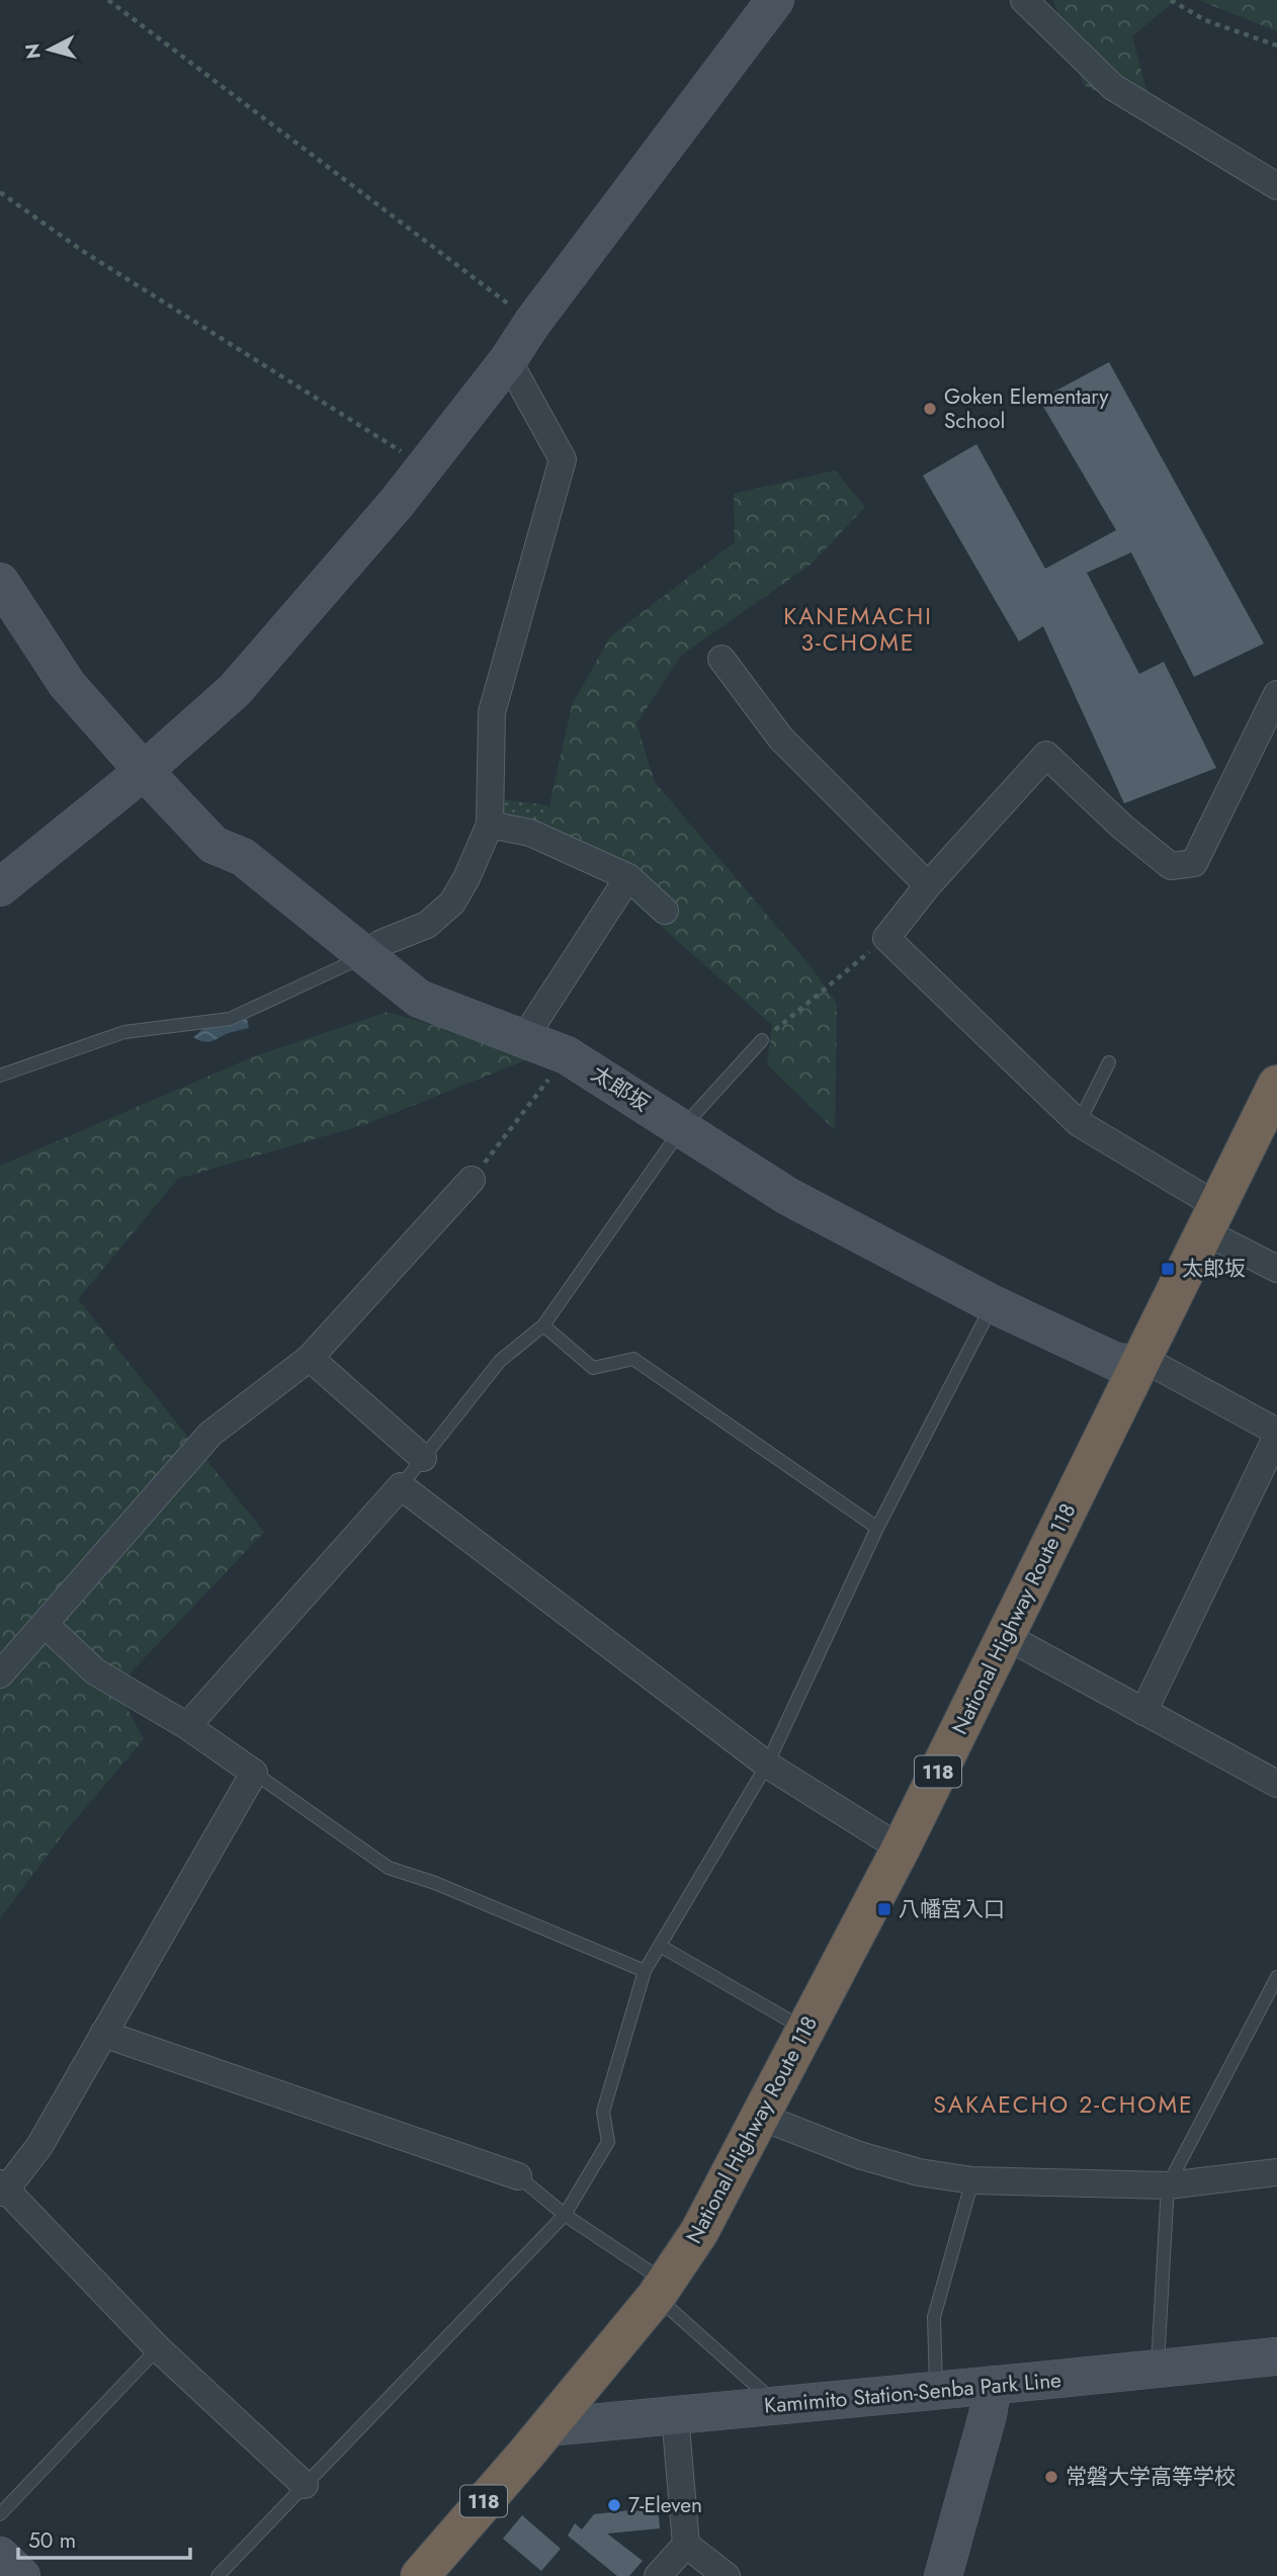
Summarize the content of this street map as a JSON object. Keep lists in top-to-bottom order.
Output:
{
  "streets": {
    "highway": ["National Highway Route 118", "118"],
    "street": ["太郎坂", "Kamimito Station-Senba Park Line"]
  },
  "crossings": [
    ["太郎坂", "National Highway Route 118"],
    ["National Highway Route 118", "118"],
    ["National Highway Route 118", "Kamimito Station-Senba Park Line"],
    ["118", "Kamimito Station-Senba Park Line"]
  ],
  "districts": ["KANEMACHI 3-CHOME", "SAKAECHO 2-CHOME"],
  "places": {
    "other": ["Goken Elementary School", "常磐大学高等学校", "7-Eleven"],
    "transit": ["太郎坂", "八幡宮入口"]
  },
  "scale_bar": "50 m",
  "north": "left"
}
